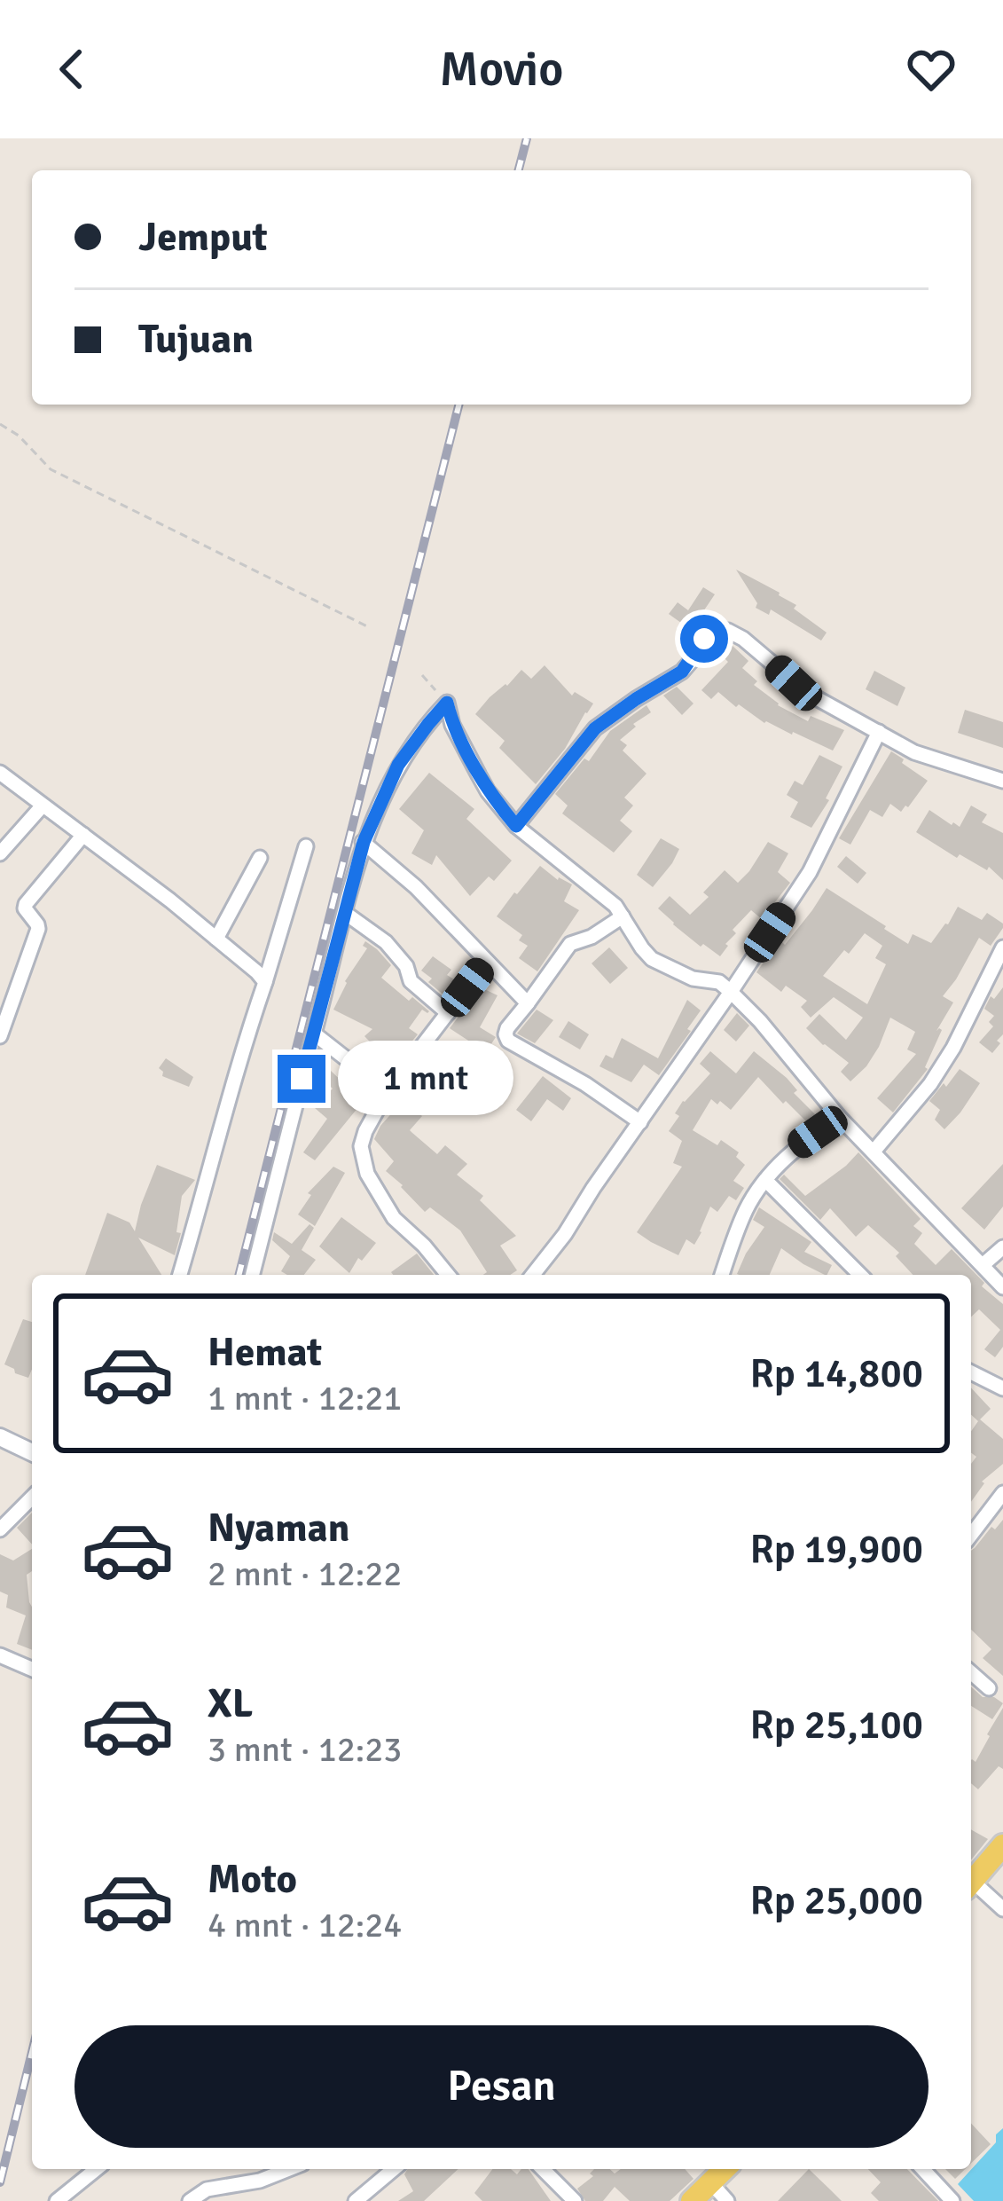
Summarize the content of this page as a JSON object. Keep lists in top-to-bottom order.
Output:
{
  "page": {
    "header": "Movio",
    "banner": ["Jemput", "Tujuan"],
    "bubble": "1 mnt",
    "list": [
      {
        "name": "Hemat",
        "note": "1 mnt · 12:21",
        "value": "Rp 14,800"
      },
      {
        "name": "Nyaman",
        "note": "2 mnt · 12:22",
        "value": "Rp 19,900"
      },
      {
        "name": "XL",
        "note": "3 mnt · 12:23",
        "value": "Rp 25,100"
      },
      {
        "name": "Moto",
        "note": "4 mnt · 12:24",
        "value": "Rp 25,000"
      }
    ],
    "buttons": "Pesan"
  }
}
